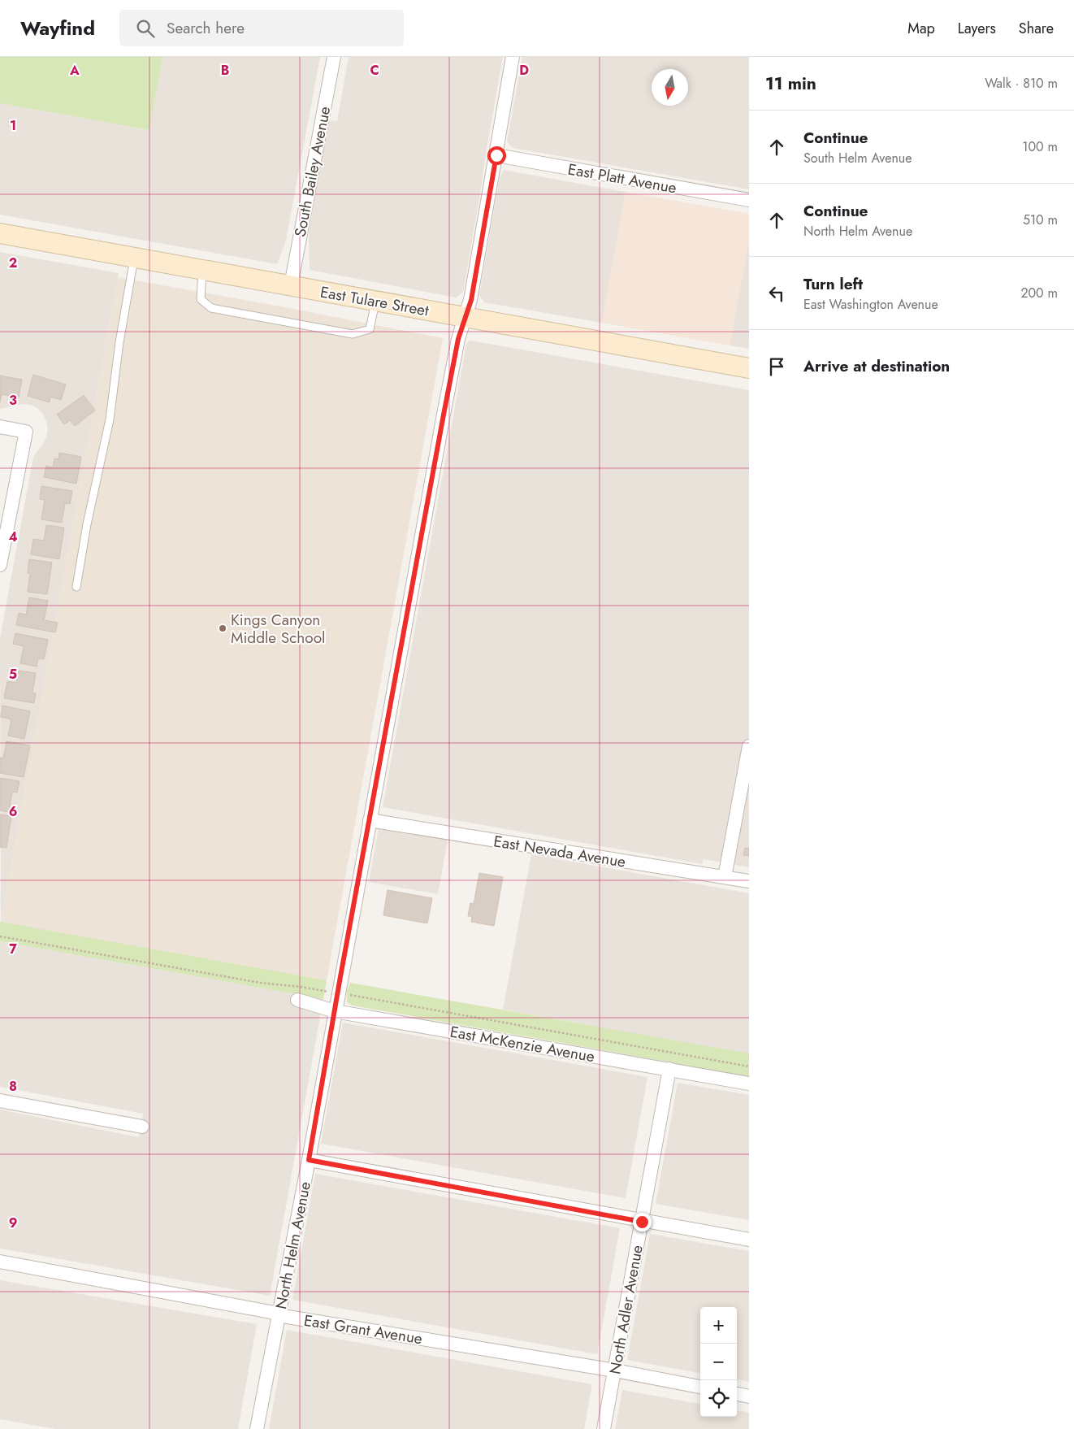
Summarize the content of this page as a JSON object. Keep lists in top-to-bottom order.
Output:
{
  "streets": {
    "main road": ["East Tulare Street"],
    "street": [
      "South Bailey Avenue",
      "East Platt Avenue",
      "East Nevada Avenue",
      "East McKenzie Avenue",
      "North Helm Avenue",
      "North Adler Avenue",
      "East Grant Avenue"
    ]
  },
  "crossings": [
    ["South Bailey Avenue", "East Tulare Street"],
    ["East Platt Avenue", "North Helm Avenue"],
    ["East Tulare Street", "North Helm Avenue"],
    ["East Nevada Avenue", "North Helm Avenue"],
    ["East McKenzie Avenue", "North Helm Avenue"],
    ["East McKenzie Avenue", "North Adler Avenue"],
    ["North Helm Avenue", "East Grant Avenue"],
    ["North Adler Avenue", "East Grant Avenue"]
  ],
  "places": ["Kings Canyon Middle School"],
  "north": "bottom",
  "page": {
    "header": "Wayfind",
    "search": "Search here",
    "nav": ["Map", "Layers", "Share"],
    "heading": ["11 min", "Walk · 810 m"],
    "list": [
      ["Continue", "South Helm Avenue", "100 m"],
      ["Continue", "North Helm Avenue", "510 m"],
      ["Turn left", "East Washington Avenue", "200 m"],
      "Arrive at destination"
    ],
    "map_buttons": ["+", "−"]
  },
  "grid": {
    "columns": [
      "A",
      "B",
      "C",
      "D"
    ],
    "rows": [
      "1",
      "2",
      "3",
      "4",
      "5",
      "6",
      "7",
      "8",
      "9"
    ]
  }
}
